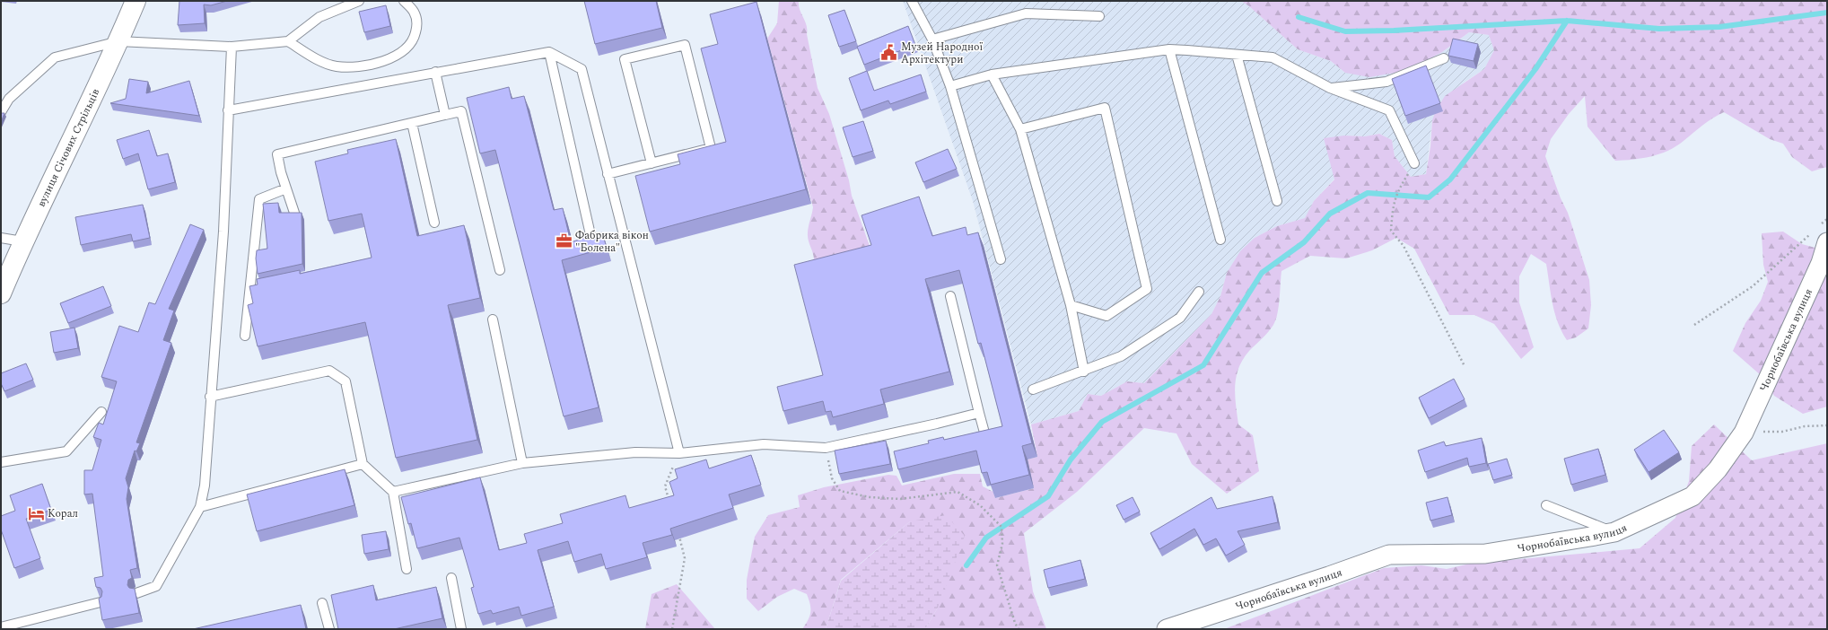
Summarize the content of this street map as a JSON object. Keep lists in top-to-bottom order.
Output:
{
  "streets": {
    "main road": ["вулиця Січових Стрільців"],
    "street": ["Чорнобаївська вулиця"]
  },
  "places": {
    "public building": ["Музей Народної Архітектури"],
    "office": ["Фабрика вікон \"Болена\""],
    "hotel": ["Корал"]
  }
}
